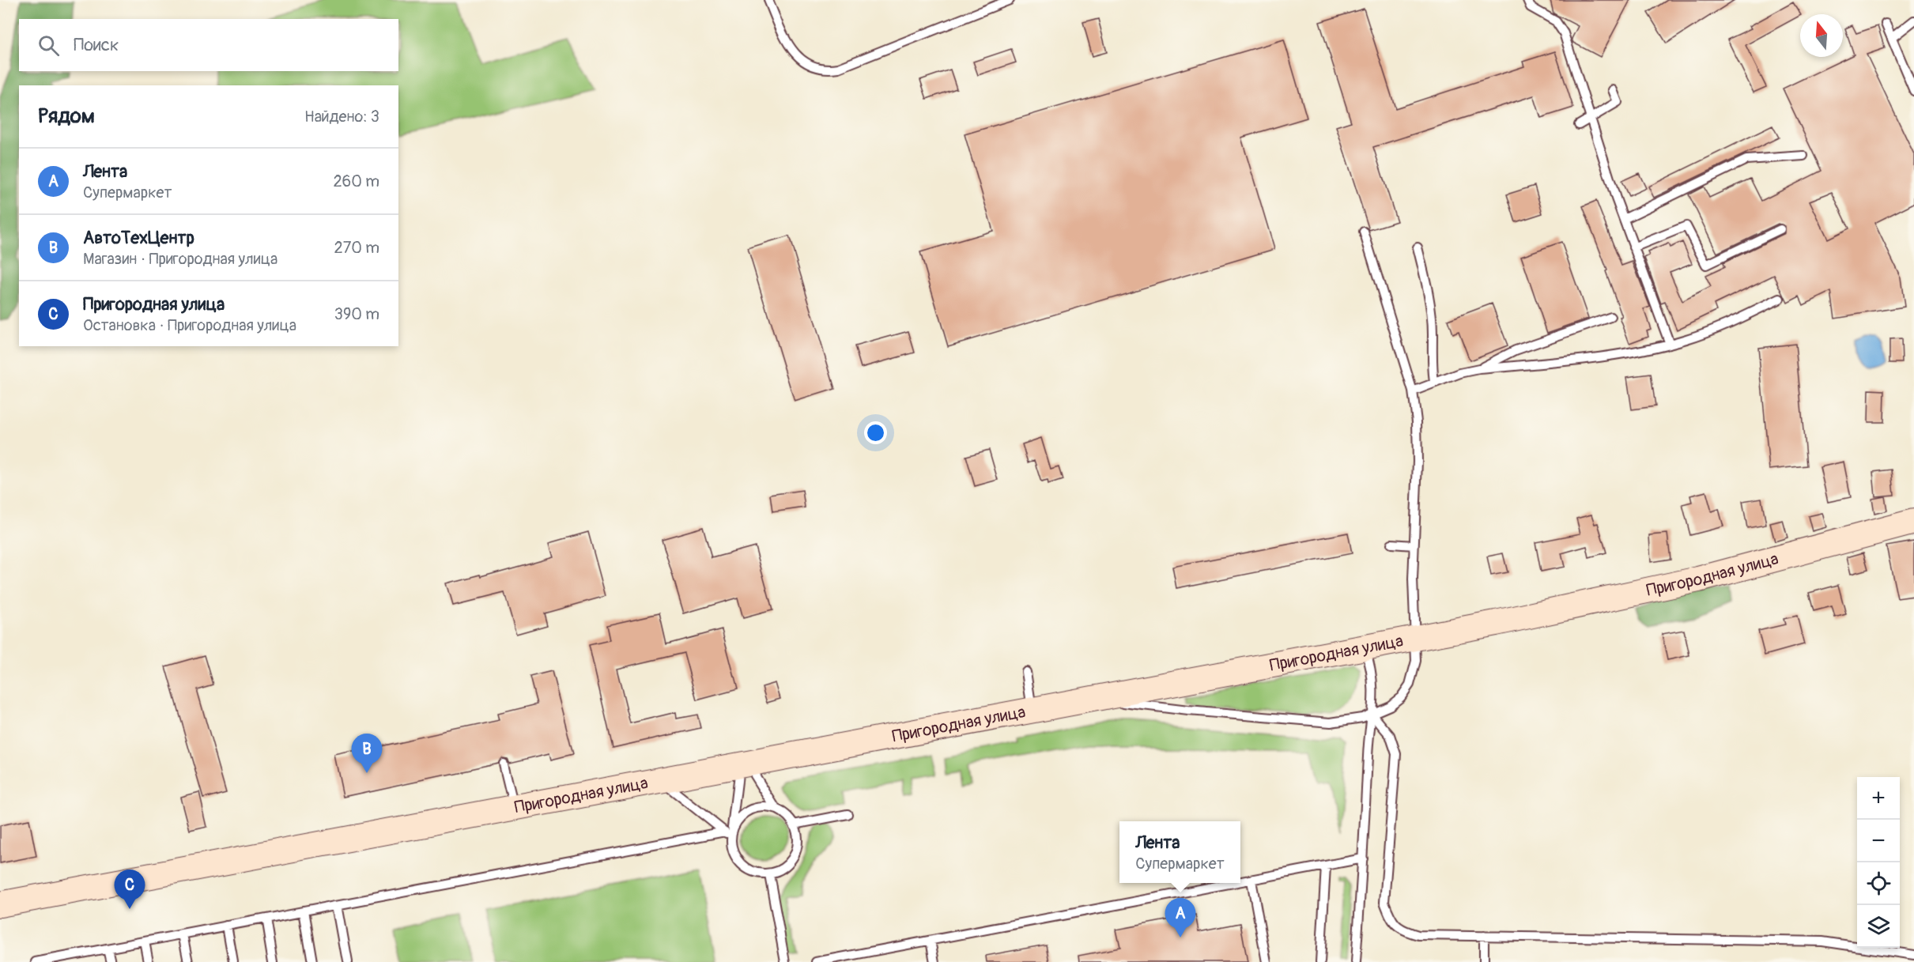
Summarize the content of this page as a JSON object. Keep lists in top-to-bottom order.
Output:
{
  "streets": {
    "street": ["Пригородная улица"]
  },
  "north": "top",
  "page": {
    "search": "Поиск",
    "heading": ["Рядом", "Найдено: 3"],
    "list": [
      {
        "mark": "A",
        "name": "Лента",
        "note": "Супермаркет",
        "value": "260 m"
      },
      {
        "mark": "B",
        "name": "АвтоТехЦентр",
        "note": "Магазин · Пригородная улица",
        "value": "270 m"
      },
      {
        "mark": "C",
        "name": "Пригородная улица",
        "note": "Остановка · Пригородная улица",
        "value": "390 m"
      }
    ],
    "pins": ["B", "C", "A"],
    "map_buttons": ["+", "−"],
    "popup": ["Лента", "Супермаркет"]
  }
}
